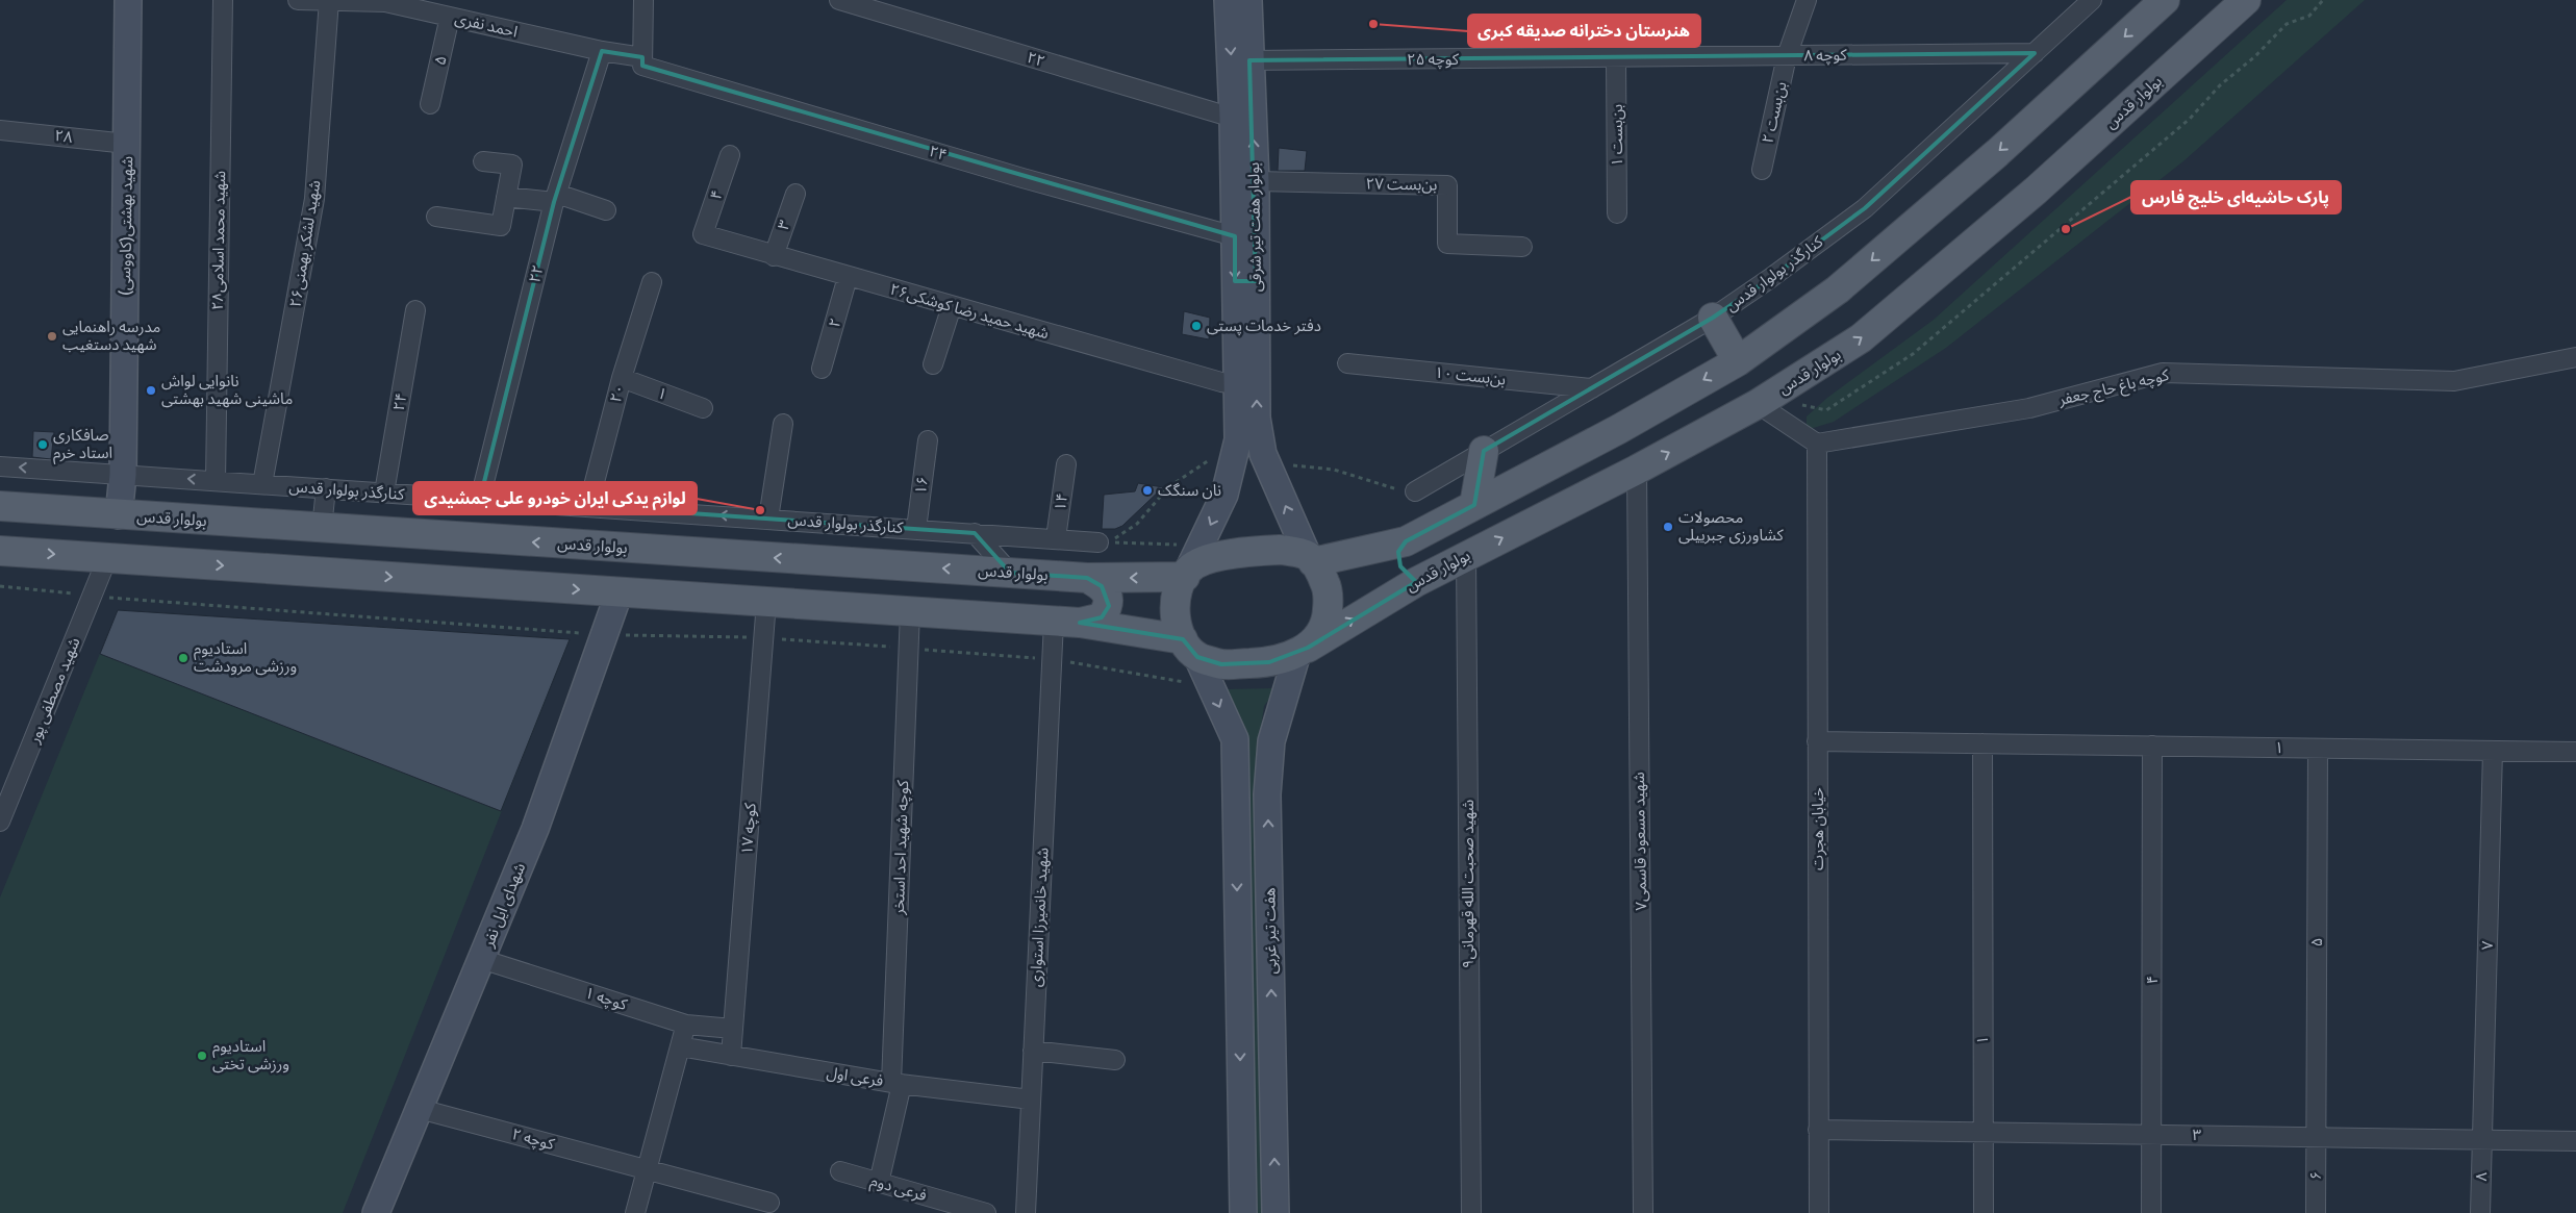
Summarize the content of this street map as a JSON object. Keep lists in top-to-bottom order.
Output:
{
  "streets": {
    "main road": [
      "بولوار قدس",
      "شهید بهشتی(کاووسی)",
      "بولوار هفت تیر شرقی",
      "شهدای ایل نفر",
      "هفت تیر غربی"
    ],
    "street": [
      "احمد نفری",
      "کوچه ۸",
      "۲۲",
      "کوچه ۲۵",
      "۵",
      "بن‌بست ۲",
      "بن‌بست ۱",
      "۲۸",
      "۲۴",
      "بن‌بست ۲۷",
      "۴",
      "۳",
      "شهید محمد اسلامی۲۸",
      "شهید لشکر بهمنی۲۶",
      "کنارگذر بولوار قدس",
      "شهید حمید رضا کوشکی۲۶",
      "۲",
      "بن‌بست ۱۰",
      "کوچه باغ حاج جعفر",
      "۲۰",
      "۱",
      "۱۶",
      "۱۴",
      "شهید مصطفی پور",
      "کوچه ۱۷",
      "خیابان هجرت",
      "شهید مسعود قاسمی۷",
      "کوچه شهید احد استخر",
      "شهید صحبت الله قهرمانی۹",
      "شهید خانمیرزا استواری",
      "۷",
      "کوچه ۱",
      "فرعی اول",
      "کوچه ۲",
      "۶",
      "۸",
      "فرعی دوم"
    ]
  },
  "crossings": [
    ["احمد نفری", "۲۲"],
    ["احمد نفری", "۵"],
    ["احمد نفری", "۲۴"],
    ["احمد نفری", "شهید لشکر بهمنی۲۶"],
    ["کوچه ۸", "کوچه ۲۵"],
    ["کوچه ۸", "بن‌بست ۲"],
    ["کوچه ۸", "بن‌بست ۱"],
    ["کوچه ۸", "کنارگذر بولوار قدس"],
    ["۲۲", "بولوار هفت تیر شرقی"],
    ["۲۲", "کنارگذر بولوار قدس"],
    ["کوچه ۲۵", "بن‌بست ۱"],
    ["کوچه ۲۵", "بولوار هفت تیر شرقی"],
    ["۵", "۳"],
    ["۵", "۱"],
    ["۵", "۶"],
    ["بولوار قدس", "شهید بهشتی(کاووسی)"],
    ["بولوار قدس", "بولوار هفت تیر شرقی"],
    ["بولوار قدس", "شهید مسعود قاسمی۷"],
    ["بولوار قدس", "شهید صحبت الله قهرمانی۹"],
    ["بولوار قدس", "هفت تیر غربی"],
    ["۲۸", "شهید بهشتی(کاووسی)"],
    ["۲۴", "بولوار هفت تیر شرقی"],
    ["۲۴", "کنارگذر بولوار قدس"],
    ["بن‌بست ۲۷", "بولوار هفت تیر شرقی"],
    ["۴", "۳"],
    ["۴", "شهید حمید رضا کوشکی۲۶"],
    ["۴", "۱"],
    ["۳", "شهید حمید رضا کوشکی۲۶"],
    ["۳", "۱"],
    ["۳", "خیابان هجرت"],
    ["۳", "۷"],
    ["۳", "۶"],
    ["۳", "۸"],
    ["شهید بهشتی(کاووسی)", "کنارگذر بولوار قدس"],
    ["بولوار هفت تیر شرقی", "شهید حمید رضا کوشکی۲۶"],
    ["بولوار هفت تیر شرقی", "هفت تیر غربی"],
    ["شهید محمد اسلامی۲۸", "کنارگذر بولوار قدس"],
    ["شهید لشکر بهمنی۲۶", "کنارگذر بولوار قدس"],
    ["کنارگذر بولوار قدس", "بن‌بست ۱۰"],
    ["کنارگذر بولوار قدس", "۲۰"],
    ["کنارگذر بولوار قدس", "۱۶"],
    ["کنارگذر بولوار قدس", "۱۴"],
    ["شهید حمید رضا کوشکی۲۶", "۲"],
    ["کوچه باغ حاج جعفر", "خیابان هجرت"],
    ["۲۰", "۱"],
    ["۱", "خیابان هجرت"],
    ["۱", "۷"],
    ["کوچه ۱۷", "کوچه ۱"],
    ["کوچه ۱۷", "فرعی اول"],
    ["کوچه شهید احد استخر", "فرعی اول"],
    ["کوچه شهید احد استخر", "فرعی دوم"],
    ["شهدای ایل نفر", "کوچه ۱"],
    ["شهدای ایل نفر", "کوچه ۲"],
    ["شهید خانمیرزا استواری", "فرعی اول"],
    ["۷", "۸"]
  ],
  "places": [
    "هنرستان دخترانه صدیقه کبری",
    "پارک حاشیه‌ای خلیج فارس",
    "دفتر خدمات پستی",
    "مدرسه راهنمایی شهید دستغیب",
    "نانوایی لواش ماشینی شهید بهشتی",
    "صافکاری استاد خرم",
    "نان سنگک",
    "لوازم یدکی ایران خودرو علی جمشیدی",
    "محصولات کشاورزی جبرییلی",
    "استادیوم ورزشی مرودشت",
    "استادیوم ورزشی تختی"
  ]
}
